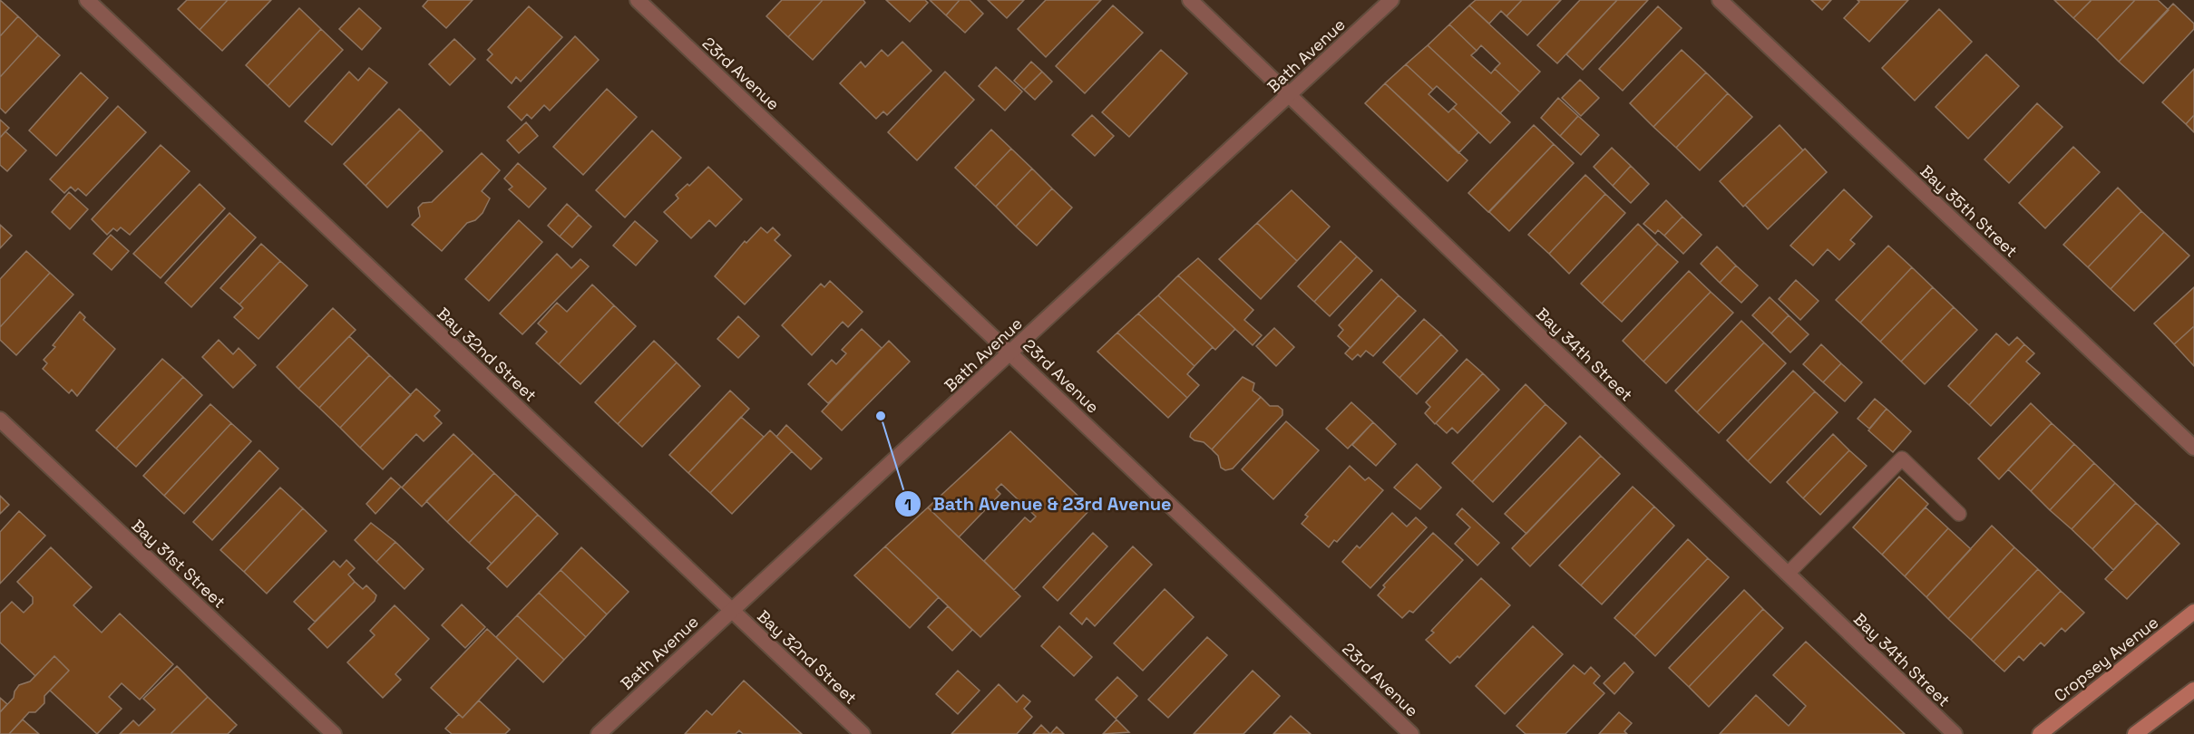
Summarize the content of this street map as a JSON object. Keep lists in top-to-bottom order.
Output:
{
  "streets": {
    "main road": ["Cropsey Avenue"],
    "street": [
      "Bath Avenue",
      "23rd Avenue",
      "Bay 35th Street",
      "Bay 32nd Street",
      "Bay 34th Street",
      "Bay 31st Street"
    ]
  },
  "crossings": [
    ["Bath Avenue", "23rd Avenue"],
    ["Bath Avenue", "Bay 32nd Street"],
    ["Bath Avenue", "Bay 34th Street"]
  ],
  "places": ["Bath Avenue & 23rd Avenue"]
}
